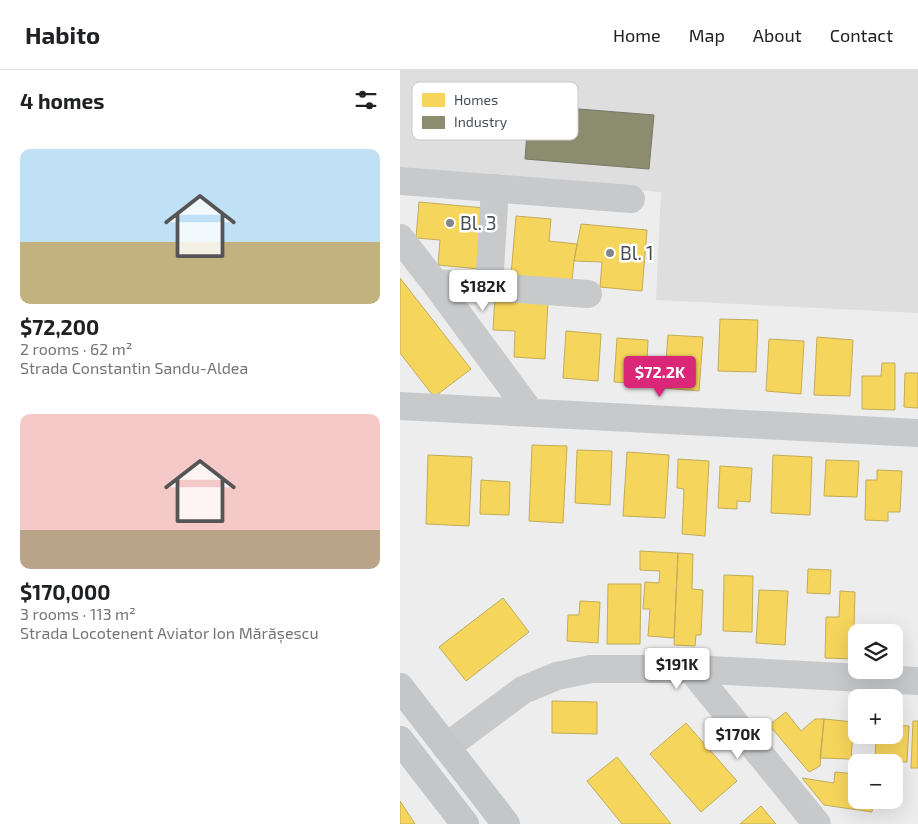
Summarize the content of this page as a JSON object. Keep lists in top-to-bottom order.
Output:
{
  "places": ["Bl. 3", "Bl. 1"],
  "legend": ["Homes", "Industry"],
  "page": {
    "header": "Habito",
    "nav": [
      "Home",
      "Map",
      "About",
      "Contact"
    ],
    "heading": "4 homes",
    "list": [
      {
        "name": "$72,200",
        "note": "2 rooms · 62 m² · Strada Constantin Sandu-Aldea"
      },
      {
        "name": "$170,000",
        "note": "3 rooms · 113 m² · Strada Locotenent Aviator Ion Mărășescu"
      }
    ],
    "price": [
      "$182K",
      "$72.2K",
      "$191K",
      "$170K"
    ],
    "map_buttons": ["+", "−"]
  }
}
